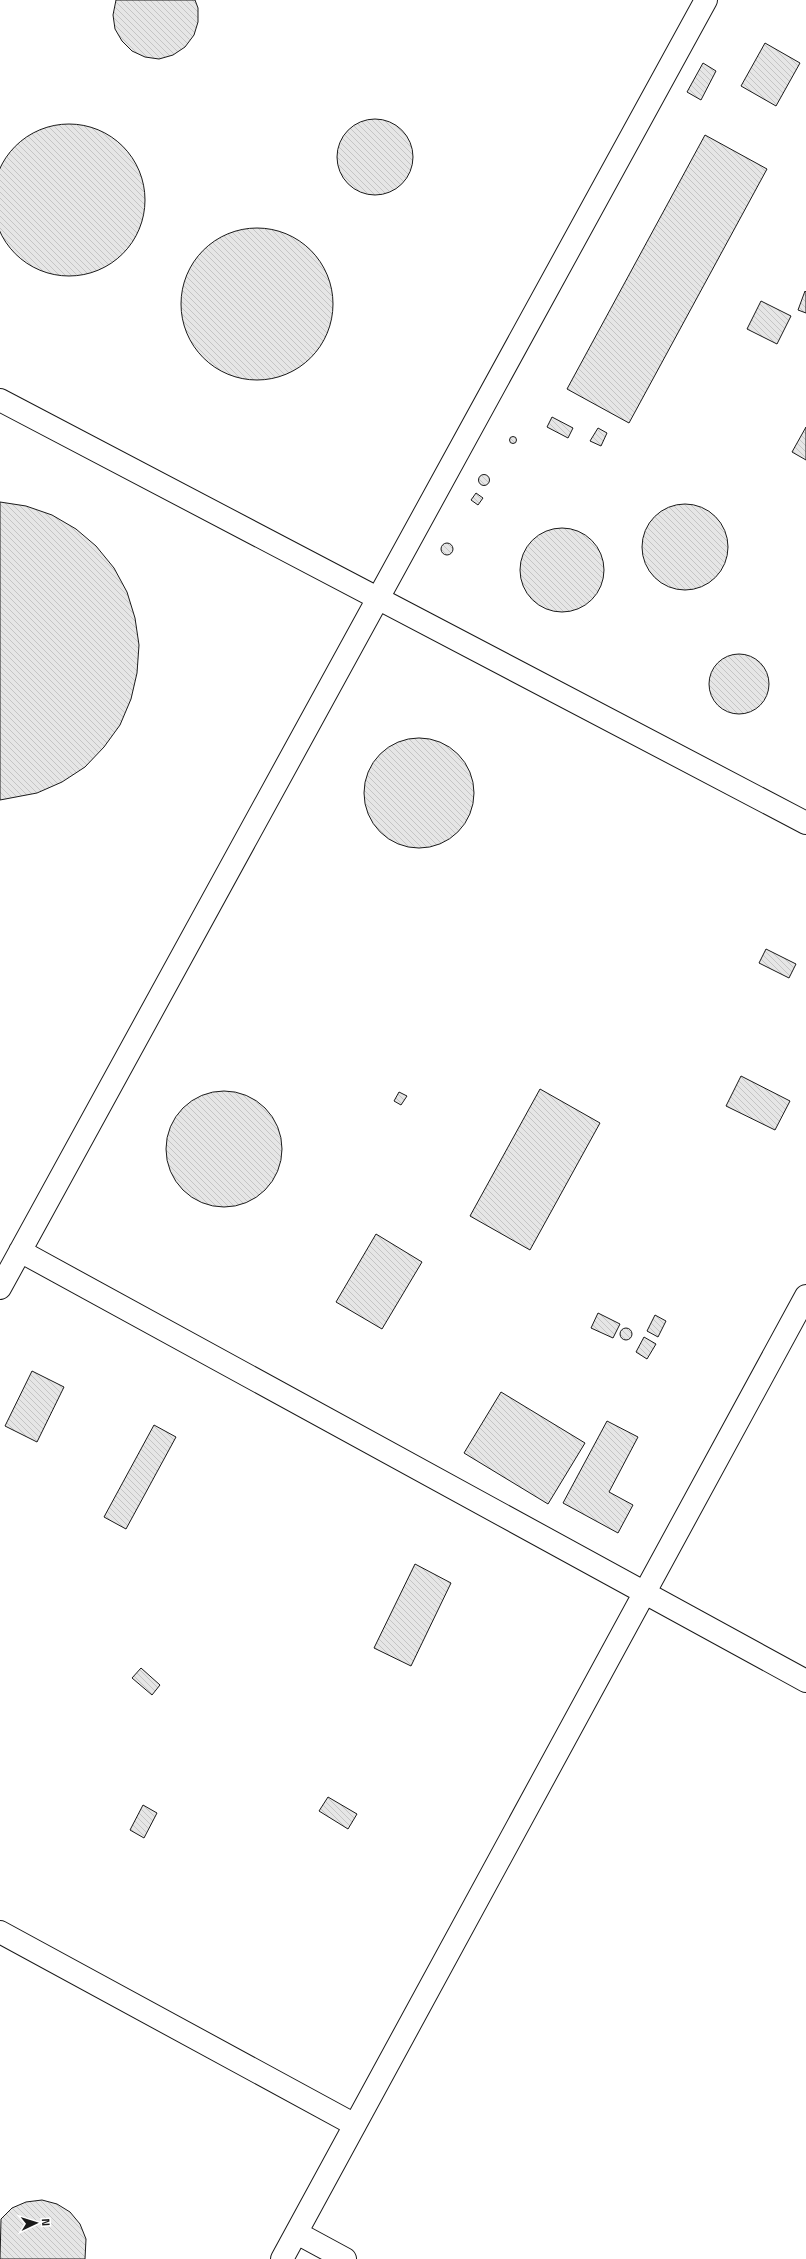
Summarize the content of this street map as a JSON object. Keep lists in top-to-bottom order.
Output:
{
  "north": "right"
}
